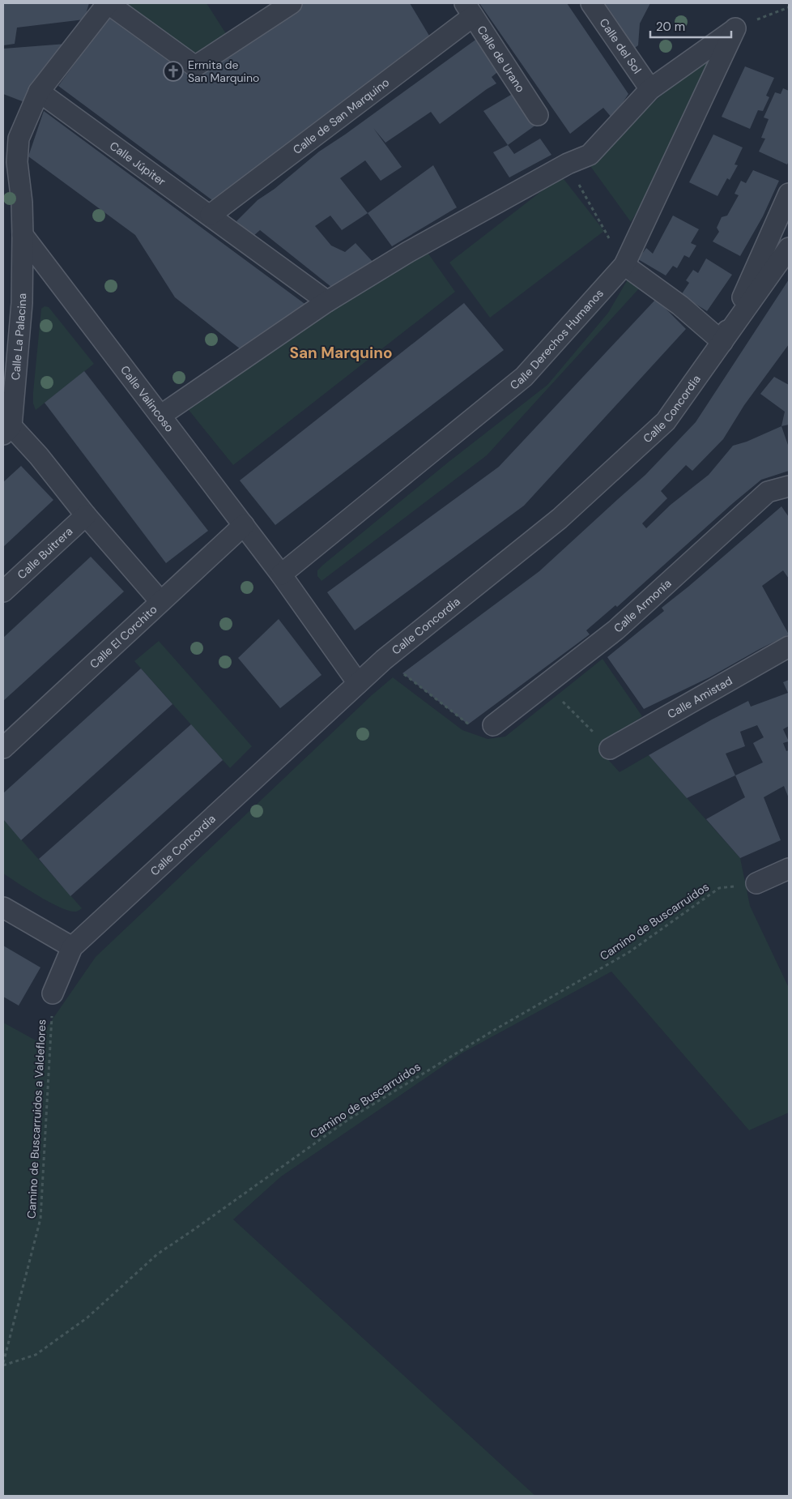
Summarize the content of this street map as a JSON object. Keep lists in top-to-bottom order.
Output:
{
  "streets": {
    "street": [
      "Calle del Sol",
      "Calle de Urano",
      "Calle de San Marquino",
      "Calle Júpiter",
      "Calle La Palacina",
      "Calle Derechos Humanos",
      "Calle Valincoso",
      "Calle Concordia",
      "Calle Buitrera",
      "Calle Armonía",
      "Calle El Corchito",
      "Calle Amistad"
    ],
    "path": ["Camino de Buscarruidos", "Camino de Buscarruidos a Valdeflores"]
  },
  "crossings": [
    ["Calle de Urano", "Calle de San Marquino"],
    ["Calle de San Marquino", "Calle Júpiter"],
    ["Calle La Palacina", "Calle Valincoso"],
    ["Calle Derechos Humanos", "Calle Valincoso"],
    ["Calle Valincoso", "Calle Concordia"],
    ["Calle Valincoso", "Calle El Corchito"],
    ["Calle Concordia", "Camino de Buscarruidos a Valdeflores"],
    ["Camino de Buscarruidos", "Camino de Buscarruidos a Valdeflores"]
  ],
  "districts": ["San Marquino"],
  "places": {
    "church": ["Ermita de San Marquino"]
  },
  "scale_bar": "20 m"
}
